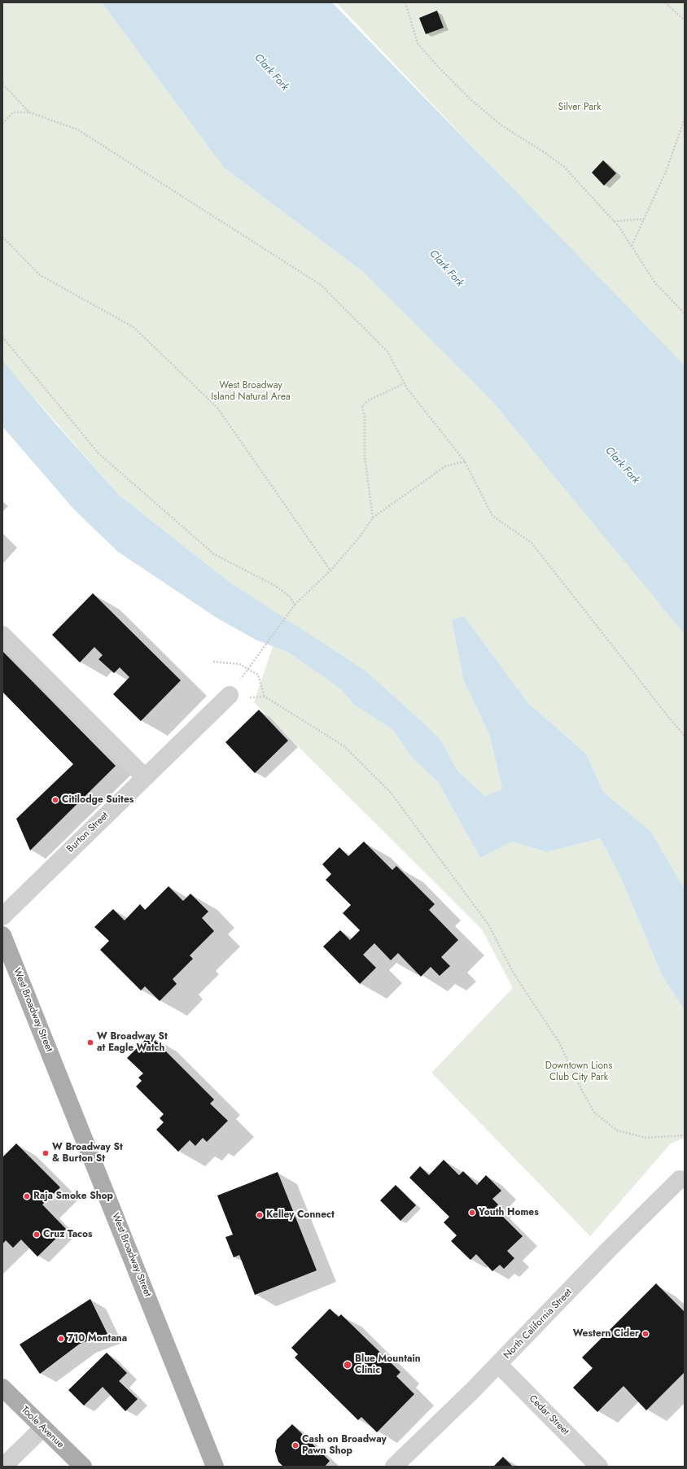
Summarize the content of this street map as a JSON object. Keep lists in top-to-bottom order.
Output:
{
  "streets": {
    "main road": ["West Broadway Street", "Toole Avenue"],
    "street": ["Burton Street", "North California Street", "Cedar Street"]
  },
  "crossings": [
    ["North California Street", "Cedar Street"]
  ],
  "water": ["Clark Fork"],
  "parks": ["Silver Park", "West Broadway Island Natural Area", "Downtown Lions Club City Park"],
  "places": [
    "Citilodge Suites",
    "W Broadway St at Eagle Watch",
    "W Broadway St & Burton St",
    "Raja Smoke Shop",
    "Youth Homes",
    "Kelley Connect",
    "Cruz Tacos",
    "Western Cider",
    "710 Montana",
    "Blue Mountain Clinic",
    "Cash on Broadway Pawn Shop"
  ]
}
